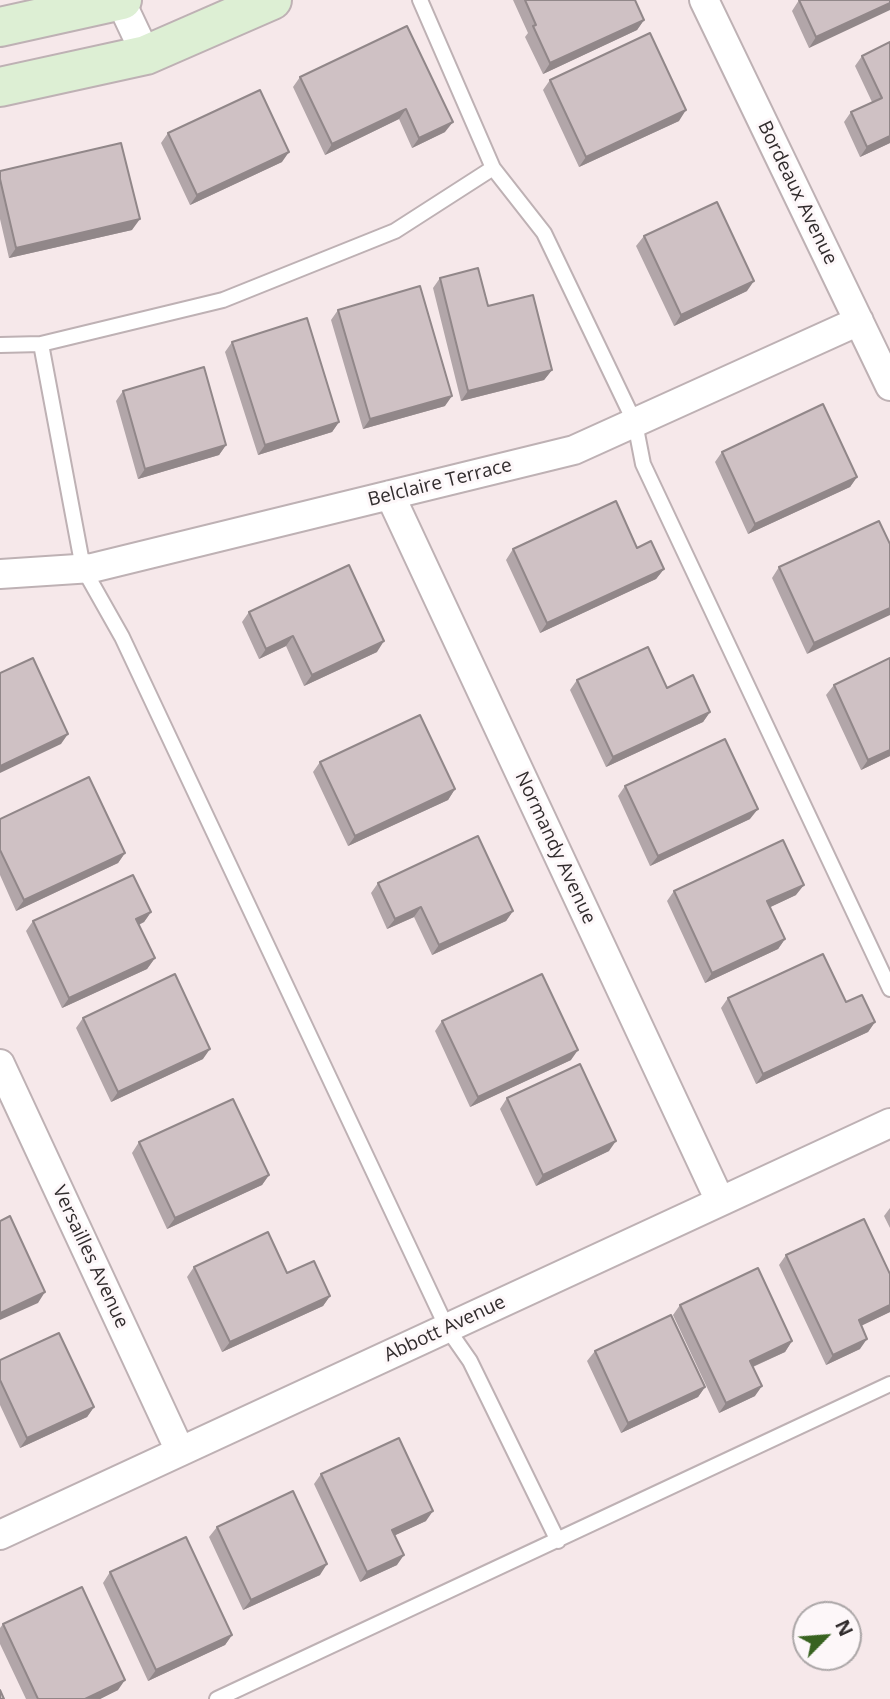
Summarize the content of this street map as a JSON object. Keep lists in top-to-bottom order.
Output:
{
  "streets": {
    "street": [
      "Bordeaux Avenue",
      "Belclaire Terrace",
      "Normandy Avenue",
      "Versailles Avenue",
      "Abbott Avenue"
    ]
  },
  "crossings": [
    ["Bordeaux Avenue", "Belclaire Terrace"],
    ["Belclaire Terrace", "Normandy Avenue"],
    ["Normandy Avenue", "Abbott Avenue"],
    ["Versailles Avenue", "Abbott Avenue"]
  ],
  "north": "top right"
}
